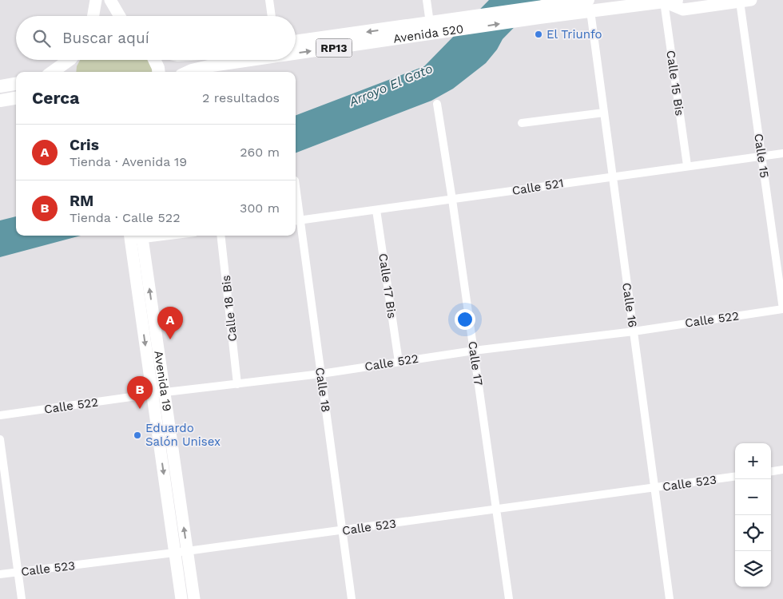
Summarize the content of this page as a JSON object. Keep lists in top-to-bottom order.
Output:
{
  "streets": {
    "main road": ["Avenida 520", "RP13", "Avenida 19"],
    "street": [
      "Calle 15 Bis",
      "Calle 15",
      "Calle 521",
      "Calle 17 Bis",
      "Calle 16",
      "Calle 18 Bis",
      "Calle 522",
      "Calle 17",
      "Calle 18",
      "Calle 523"
    ]
  },
  "crossings": [
    ["Avenida 520", "Calle 15 Bis"],
    ["Avenida 520", "Calle 16"],
    ["Calle 15 Bis", "Calle 521"],
    ["Calle 15", "Calle 521"],
    ["Calle 15", "Calle 522"],
    ["Calle 521", "Calle 17 Bis"],
    ["Calle 521", "Calle 16"],
    ["Calle 521", "Calle 17"],
    ["Calle 521", "Calle 18"],
    ["Calle 17 Bis", "Calle 522"],
    ["Calle 16", "Calle 522"],
    ["Calle 16", "Calle 523"],
    ["Calle 18 Bis", "Calle 522"],
    ["Calle 522", "Calle 17"],
    ["Calle 522", "Avenida 19"],
    ["Calle 522", "Calle 18"],
    ["Calle 17", "Calle 523"],
    ["Avenida 19", "Calle 523"],
    ["Calle 18", "Calle 523"]
  ],
  "water": ["Arroyo El Gato"],
  "places": ["El Triunfo", "Eduardo Salón Unisex"],
  "page": {
    "search": "Buscar aquí",
    "heading": ["Cerca", "2 resultados"],
    "list": [
      {
        "mark": "A",
        "name": "Cris",
        "note": "Tienda · Avenida 19",
        "value": "260 m"
      },
      {
        "mark": "B",
        "name": "RM",
        "note": "Tienda · Calle 522",
        "value": "300 m"
      }
    ],
    "pins": ["A", "B"],
    "map_buttons": ["+", "−"]
  }
}
